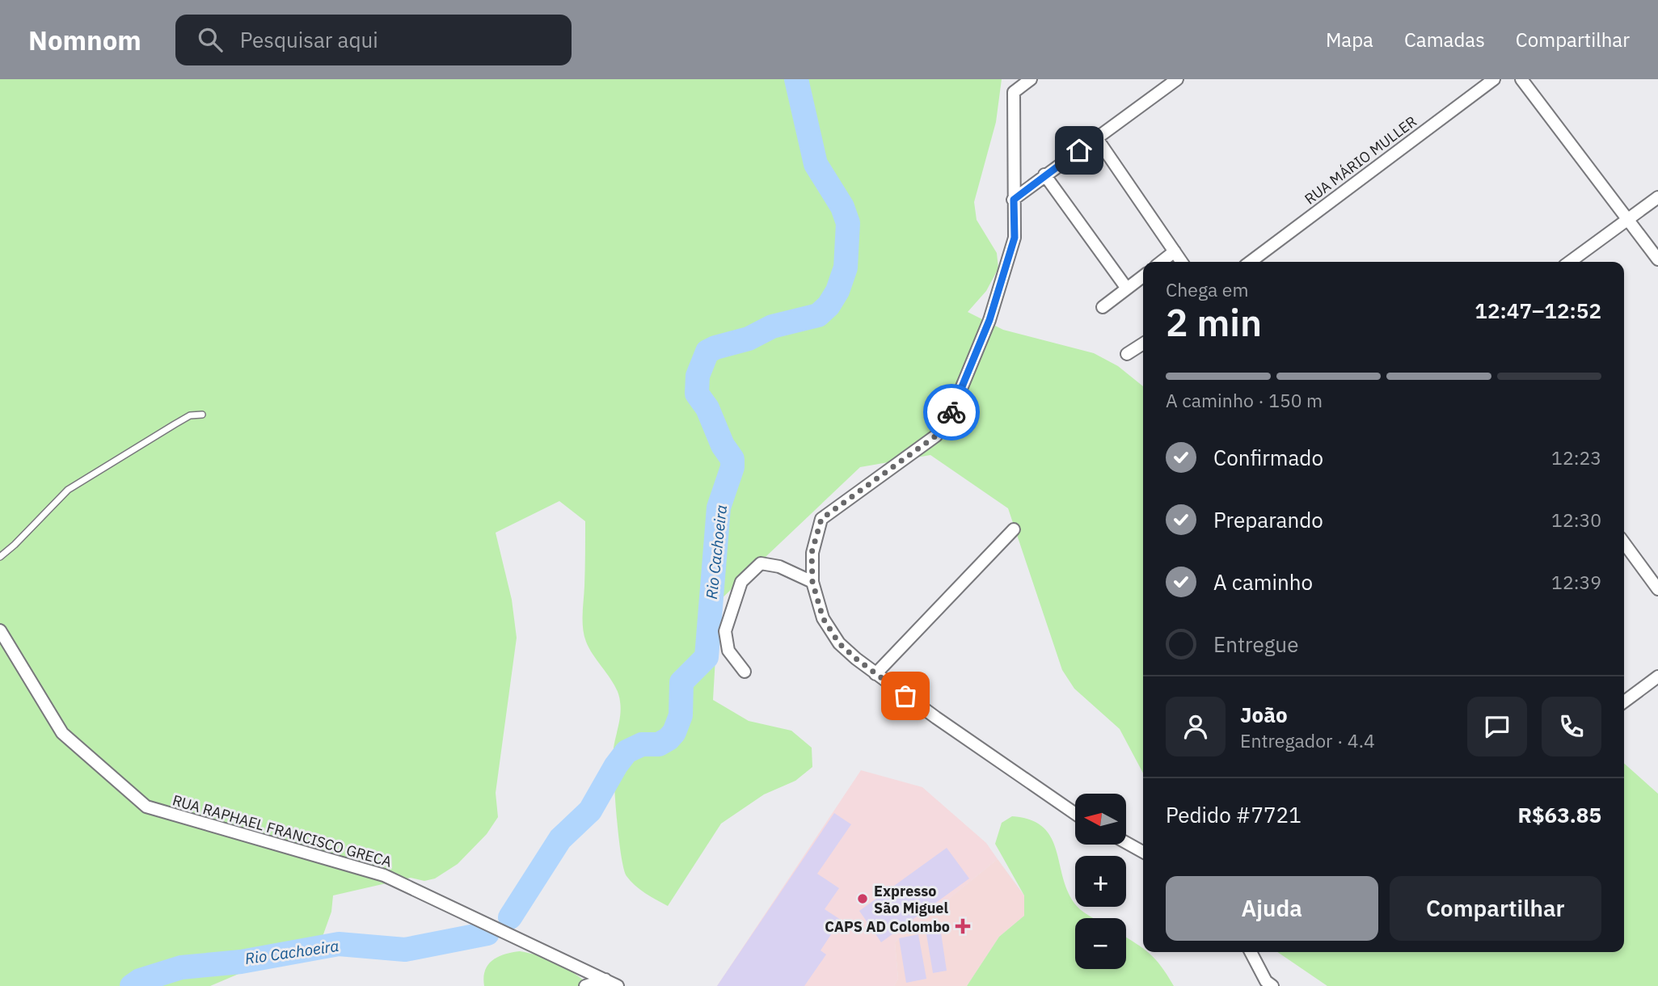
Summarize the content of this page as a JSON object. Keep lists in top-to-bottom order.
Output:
{
  "streets": {
    "street": ["RUA MÁRIO MULLER", "RUA RAPHAEL FRANCISCO GRECA"]
  },
  "water": ["Rio Cachoeira"],
  "places": {
    "other": ["Expresso São Miguel"],
    "health": ["CAPS AD Colombo"]
  },
  "north": "left",
  "page": {
    "header": "Nomnom",
    "search": "Pesquisar aqui",
    "nav": ["Mapa", "Camadas", "Compartilhar"],
    "heading": ["2 min", "Chega em", "12:47–12:52"],
    "panel": [
      "João",
      "Entregador · 4.4",
      "Pedido #7721",
      "R$63.85"
    ],
    "bar": "A caminho · 150 m",
    "list": [
      ["Confirmado", "12:23"],
      ["Preparando", "12:30"],
      ["A caminho", "12:39"],
      "Entregue"
    ],
    "map_buttons": ["+", "−"],
    "buttons": ["Ajuda", "Compartilhar"]
  }
}
